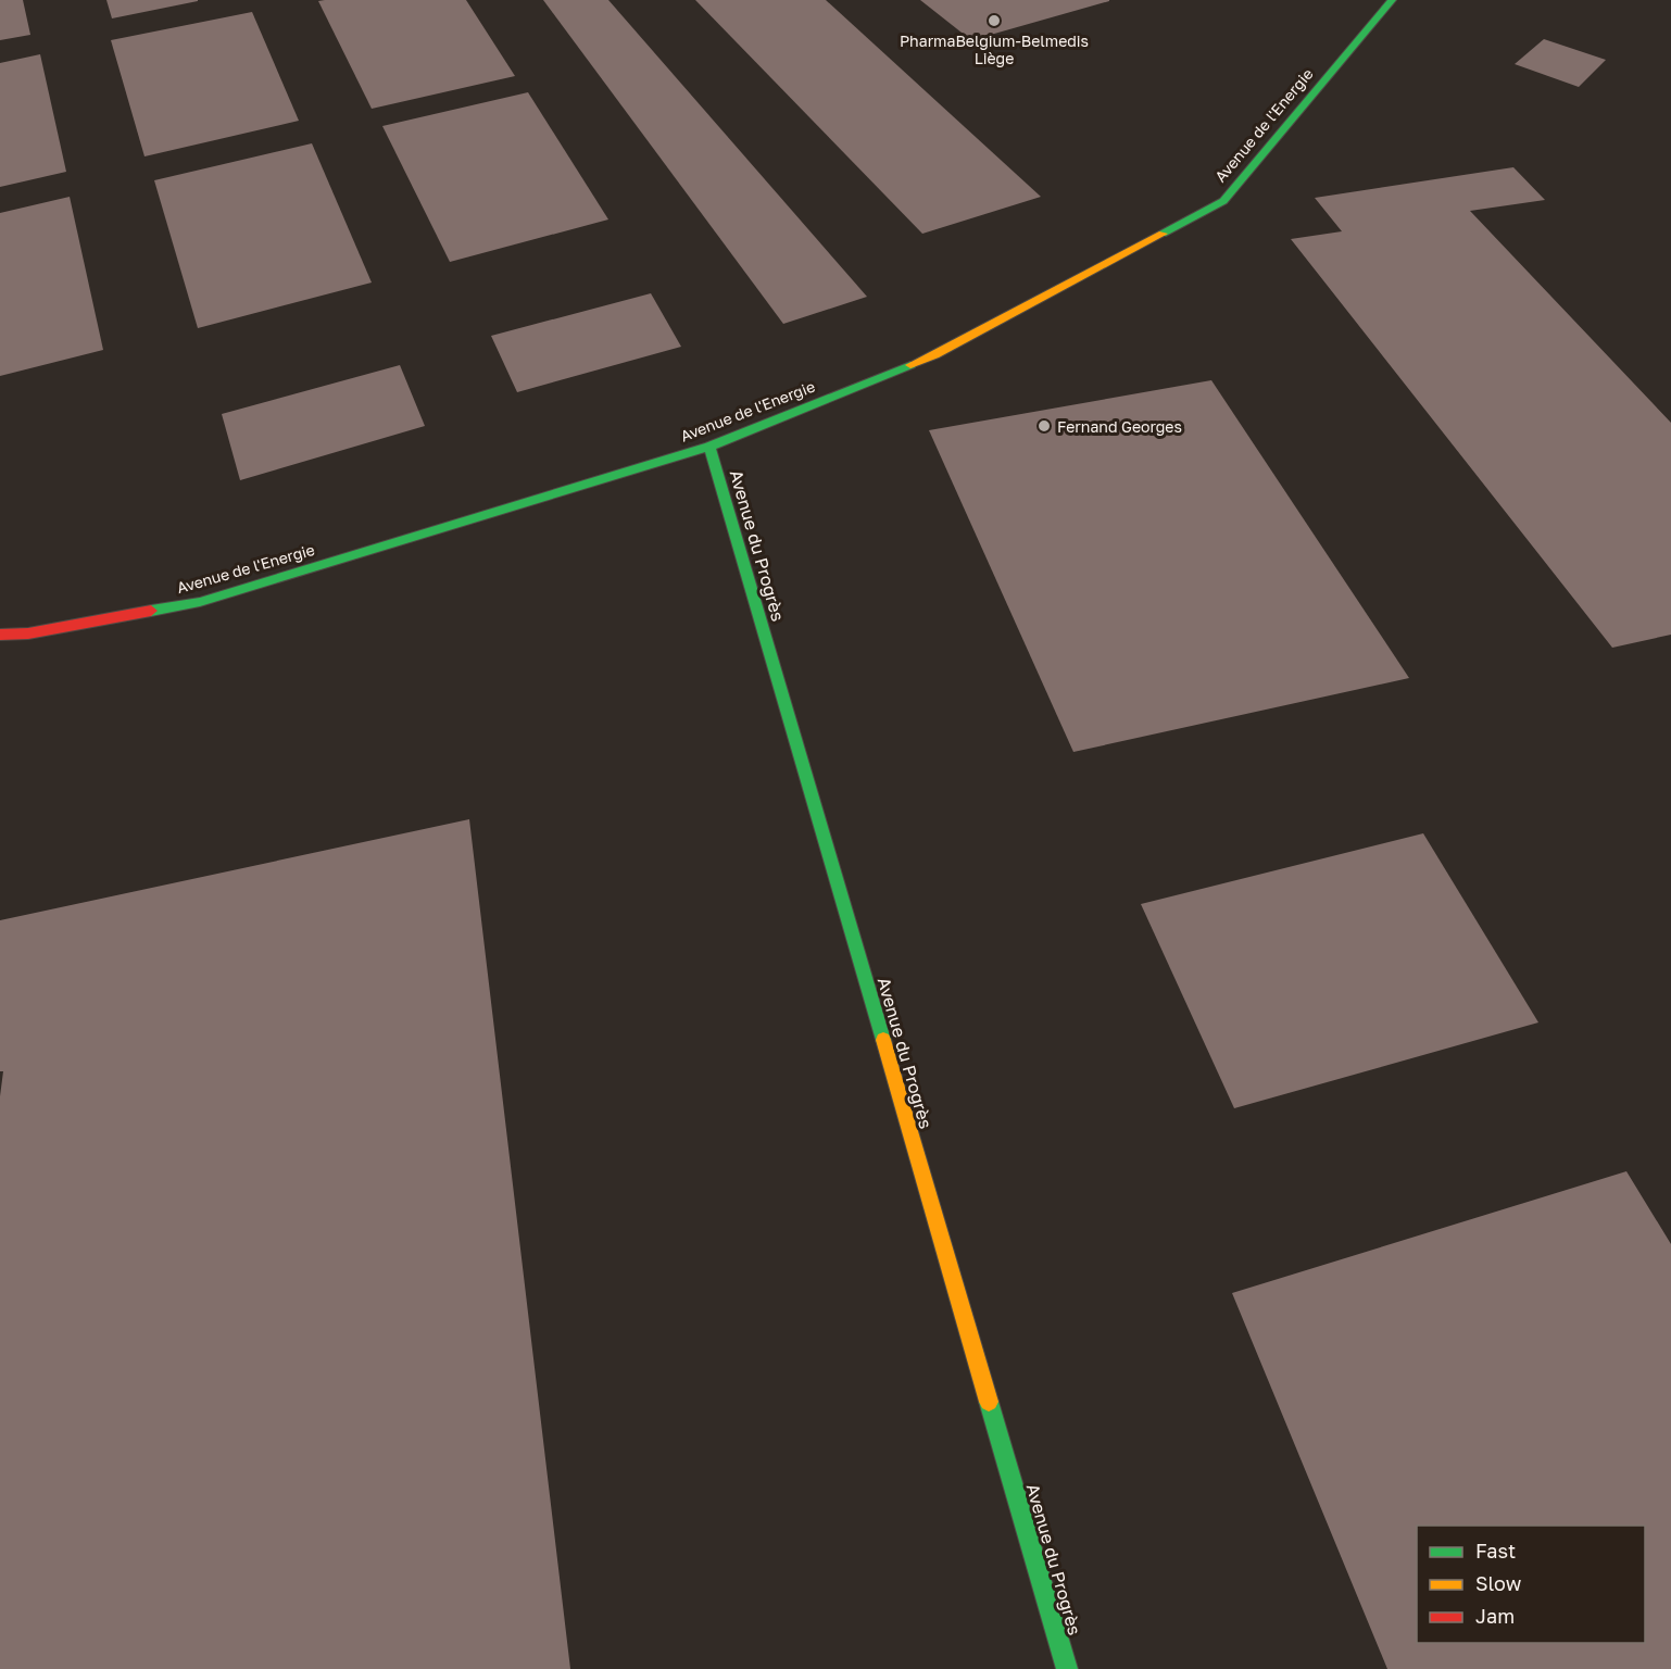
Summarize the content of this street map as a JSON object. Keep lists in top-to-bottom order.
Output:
{
  "streets": {
    "street": ["Avenue de l'Energie", "Avenue du Progrès"]
  },
  "crossings": [
    ["Avenue de l'Energie", "Avenue du Progrès"]
  ],
  "places": ["PharmaBelgium-Belmedis Liège", "Fernand Georges"],
  "legend": ["Fast", "Slow", "Jam"]
}
